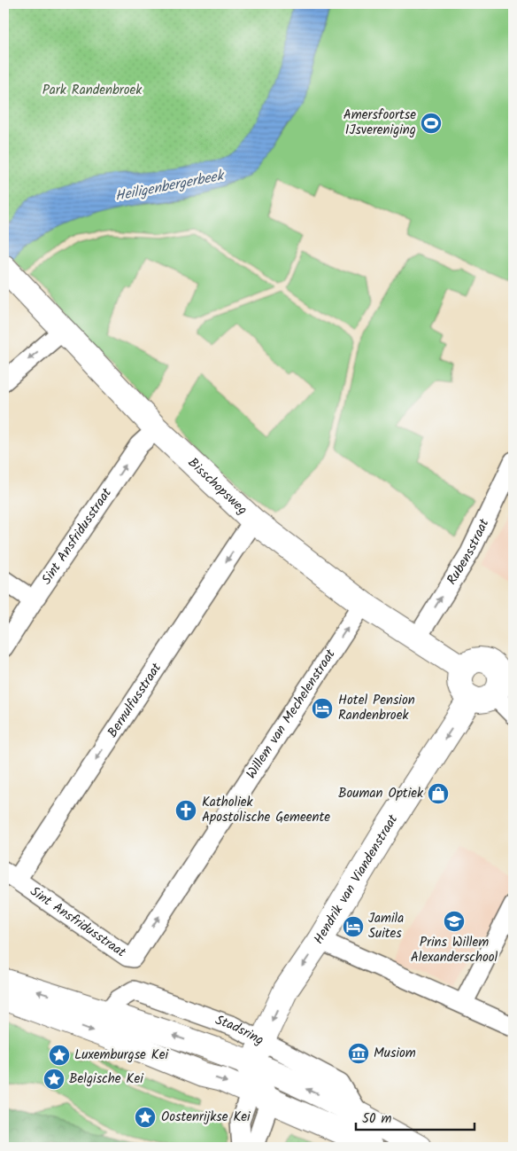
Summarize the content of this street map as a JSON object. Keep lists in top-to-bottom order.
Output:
{
  "streets": {
    "street": [
      "Bisschopsweg",
      "Sint Ansfridusstraat",
      "Rubensstraat",
      "Bernulfusstraat",
      "Willem van Mechelenstraat",
      "Hendrik van Viandenstraat",
      "Stadsring"
    ]
  },
  "crossings": [
    ["Bisschopsweg", "Sint Ansfridusstraat"],
    ["Bisschopsweg", "Rubensstraat"],
    ["Bisschopsweg", "Bernulfusstraat"],
    ["Bisschopsweg", "Willem van Mechelenstraat"],
    ["Bisschopsweg", "Hendrik van Viandenstraat"],
    ["Sint Ansfridusstraat", "Bernulfusstraat"],
    ["Sint Ansfridusstraat", "Willem van Mechelenstraat"],
    ["Hendrik van Viandenstraat", "Stadsring"]
  ],
  "one_way": [
    "Rubensstraat",
    "Bernulfusstraat",
    "Willem van Mechelenstraat",
    "Hendrik van Viandenstraat"
  ],
  "water": ["Heiligenbergerbeek"],
  "parks": ["Park Randenbroek"],
  "places": {
    "sports": ["Amersfoortse IJsvereniging"],
    "hotel": ["Hotel Pension Randenbroek", "Jamila Suites"],
    "shop": ["Bouman Optiek"],
    "church": ["Katholiek Apostolische Gemeente"],
    "school or university": ["Prins Willem Alexanderschool"],
    "museum": ["Musiom"],
    "place": ["Luxemburgse Kei", "Belgische Kei", "Oostenrijkse Kei"]
  },
  "scale_bar": "50 m"
}
